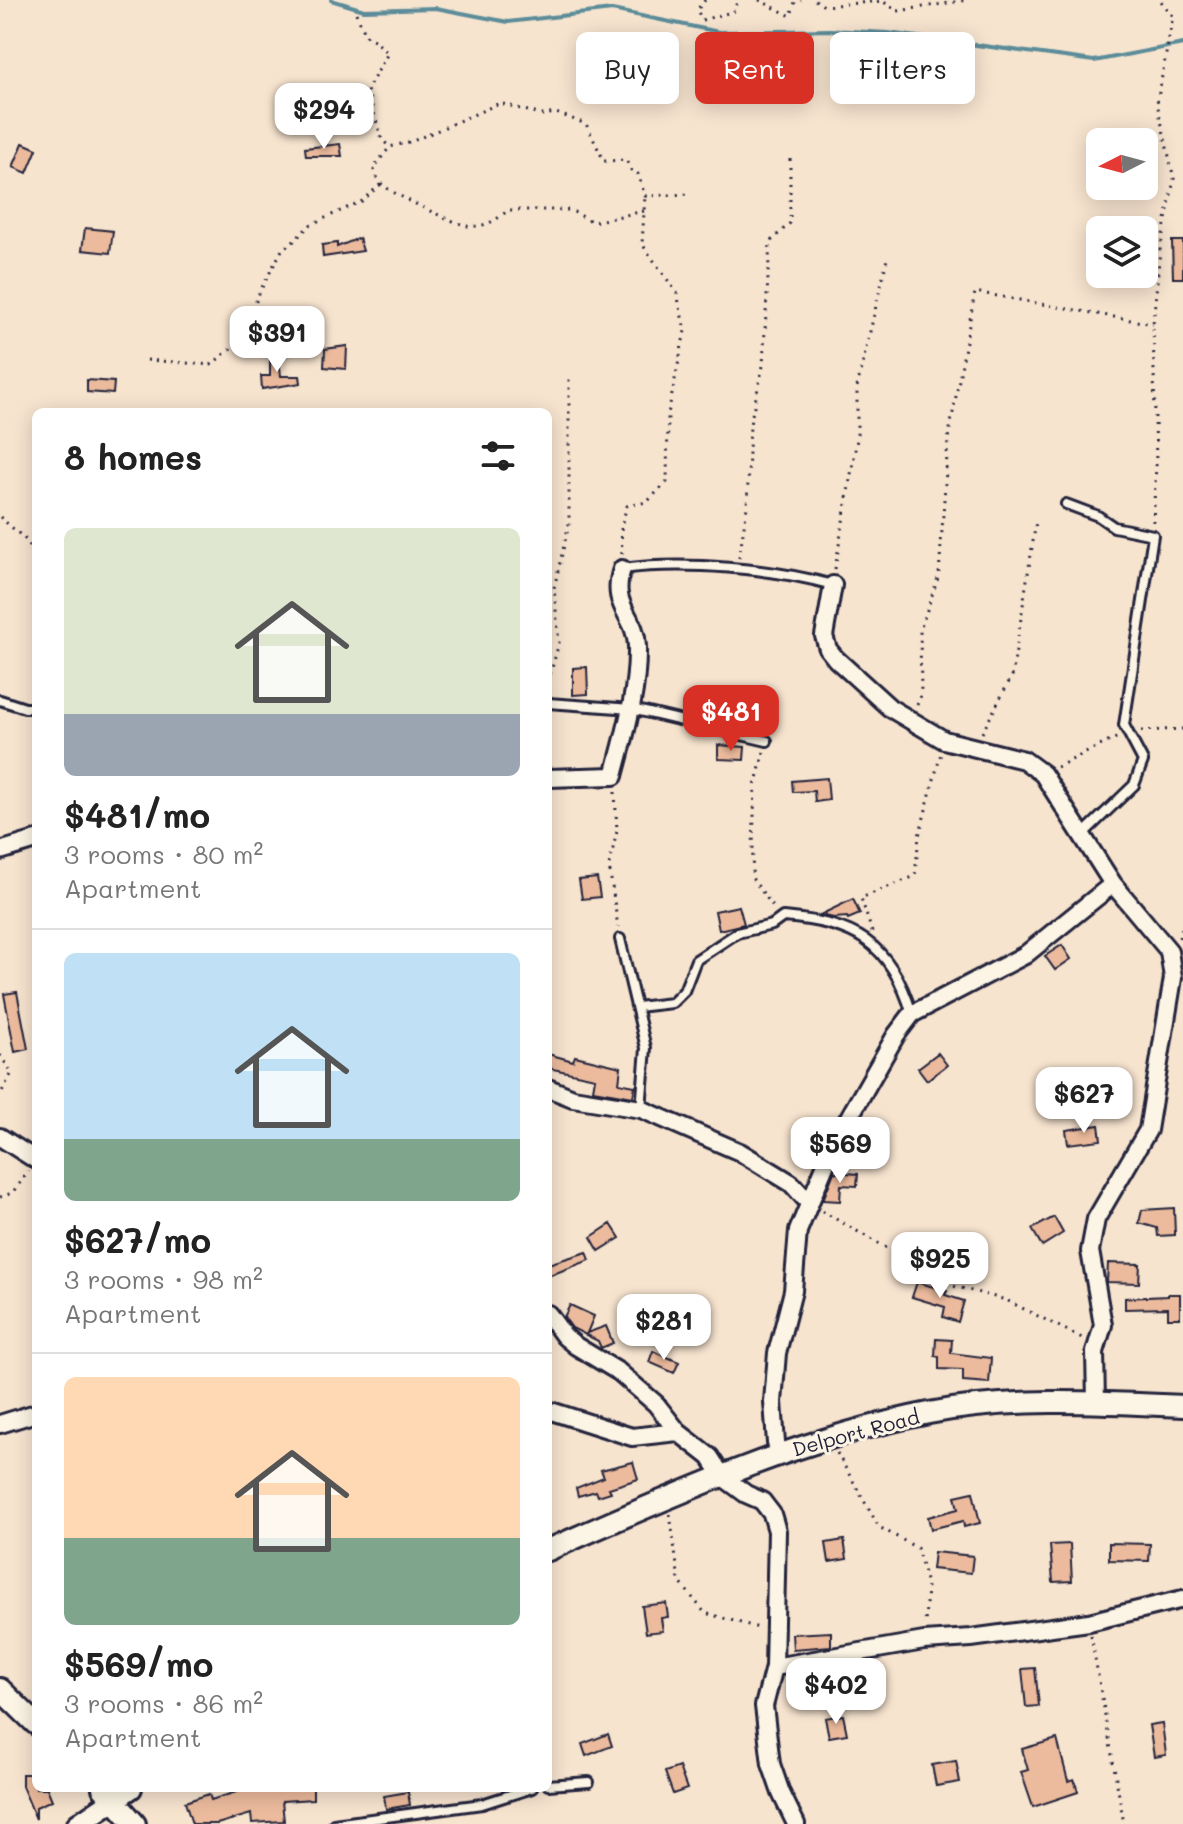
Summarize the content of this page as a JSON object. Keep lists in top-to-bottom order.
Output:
{
  "streets": {
    "street": ["Delport Road"]
  },
  "north": "left",
  "page": {
    "chip": ["Buy", "Rent", "Filters"],
    "price": [
      "$294",
      "$391",
      "$481",
      "$627",
      "$569",
      "$925",
      "$281",
      "$402"
    ],
    "heading": "8 homes",
    "list": [
      {
        "name": "$481/mo",
        "note": "3 rooms · 80 m² · Apartment"
      },
      {
        "name": "$627/mo",
        "note": "3 rooms · 98 m² · Apartment"
      },
      {
        "name": "$569/mo",
        "note": "3 rooms · 86 m² · Apartment"
      }
    ]
  }
}
